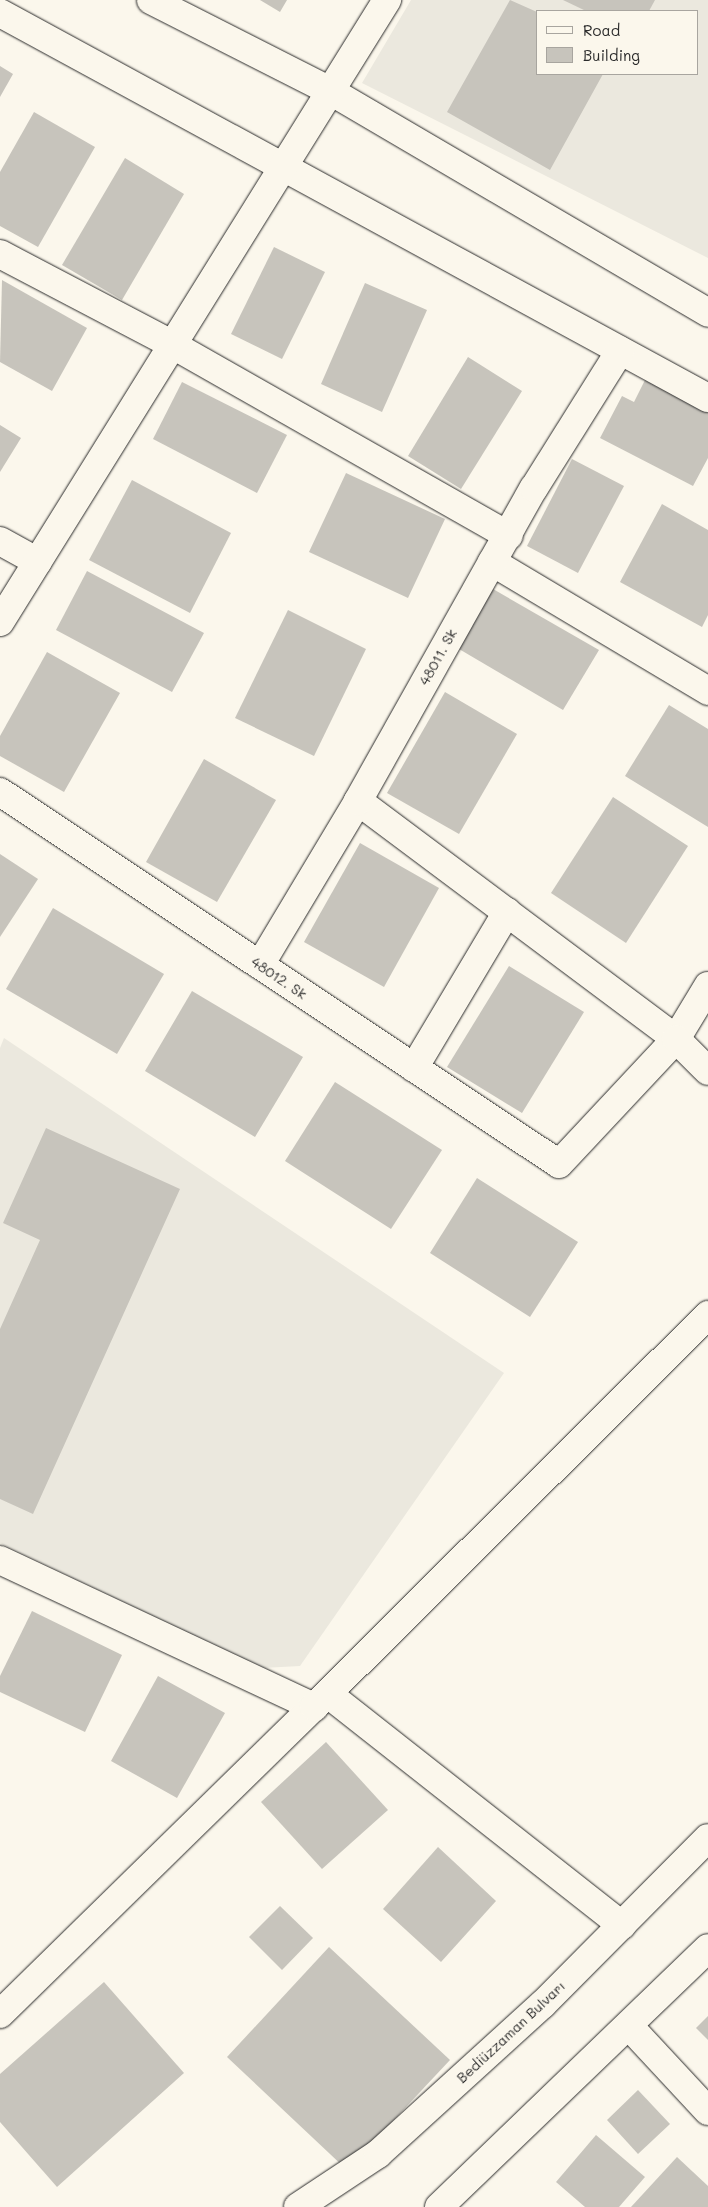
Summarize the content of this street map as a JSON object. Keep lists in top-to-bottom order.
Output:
{
  "streets": {
    "street": ["48011. Sk", "48012. Sk", "Bediüzzaman Bulvarı"]
  },
  "crossings": [
    ["48011. Sk", "48012. Sk"]
  ],
  "legend": ["Road", "Building"]
}
